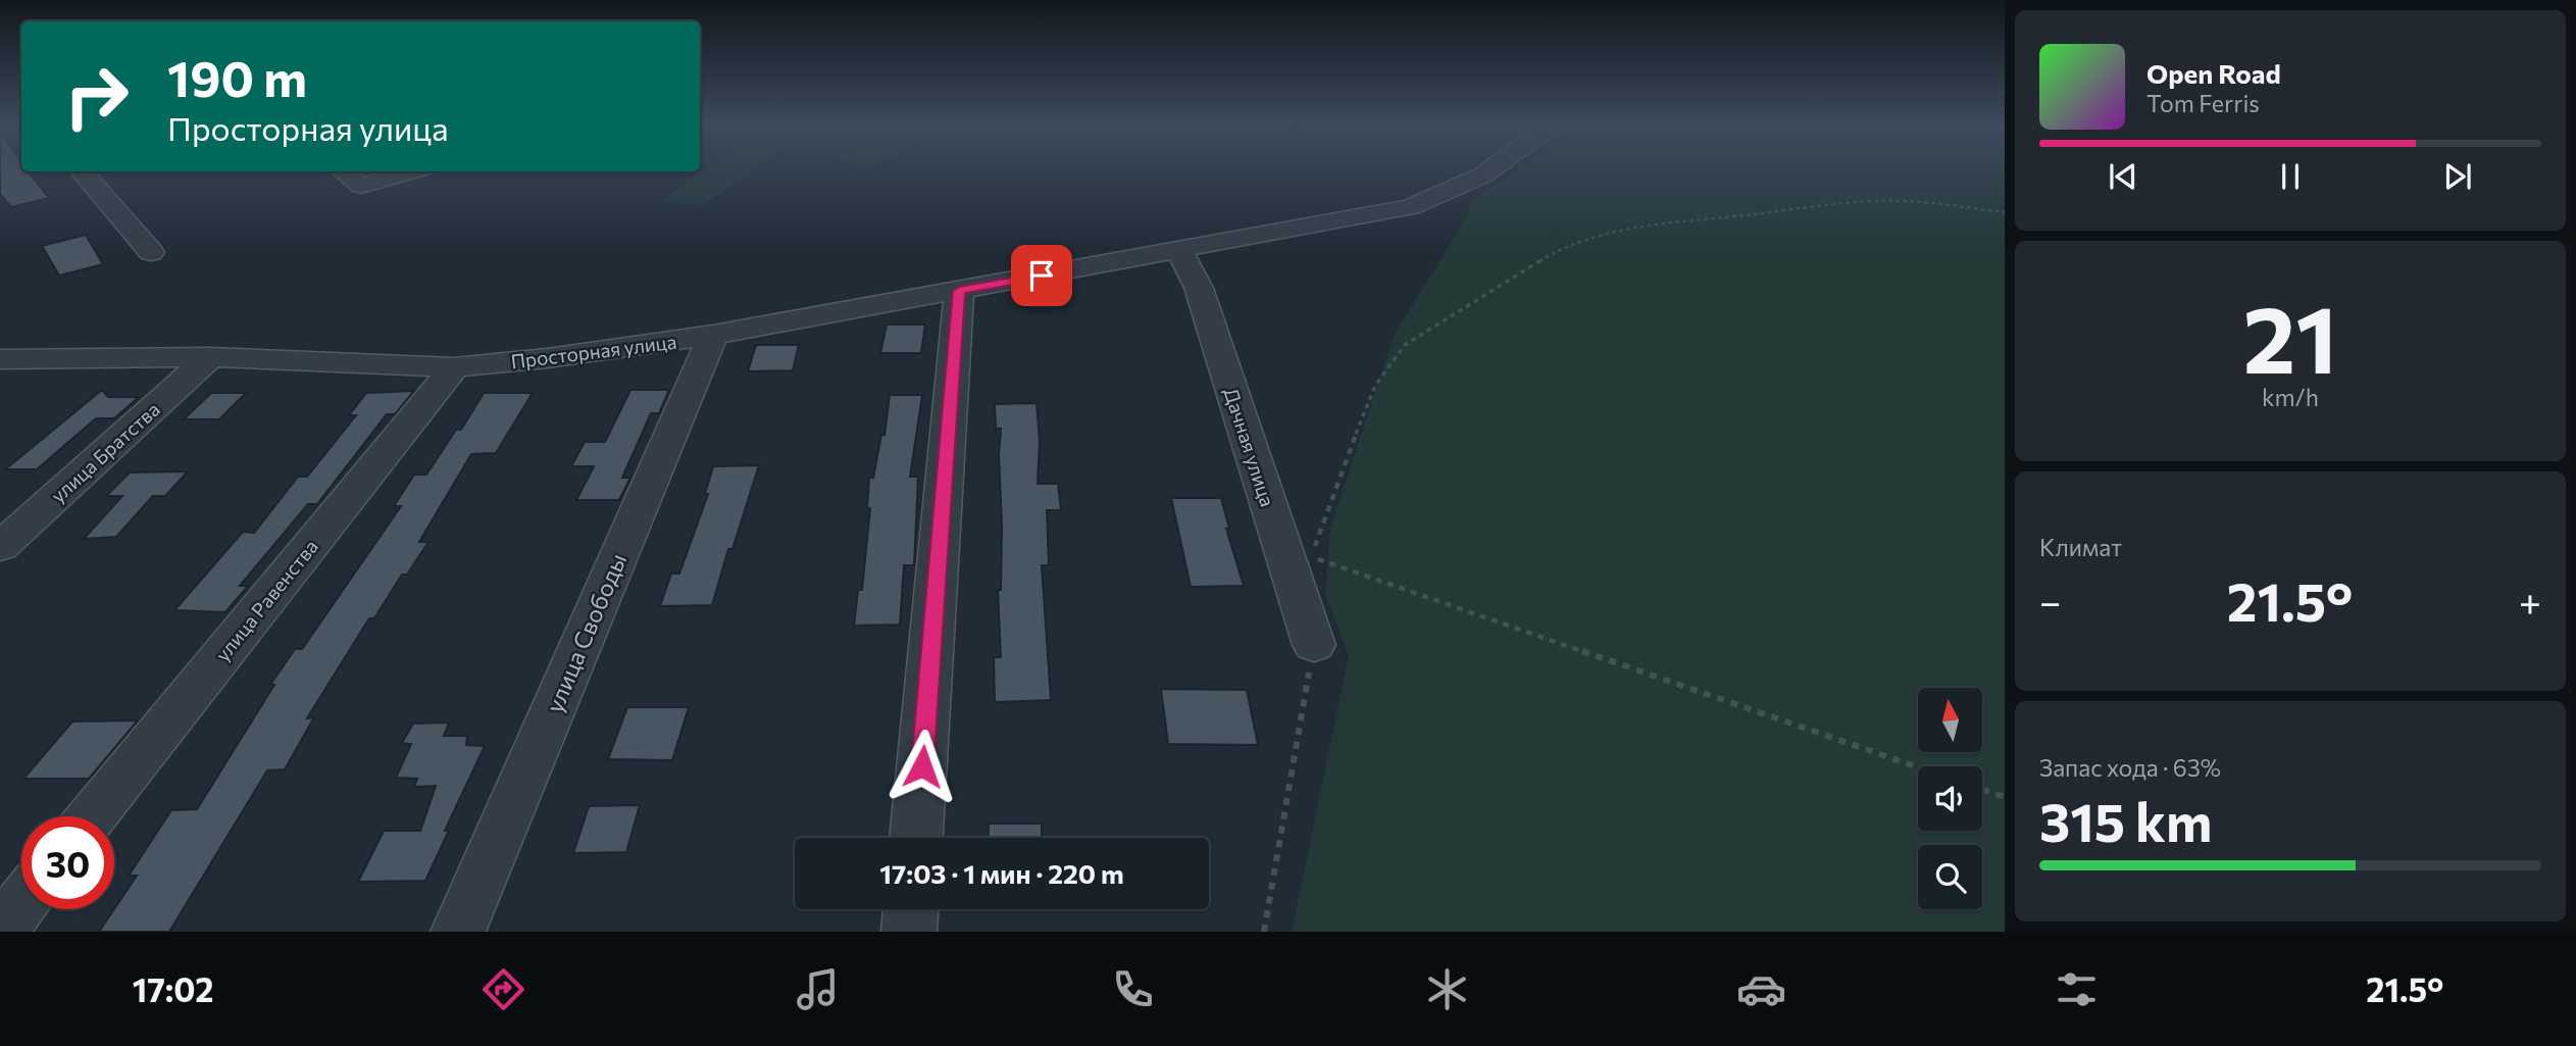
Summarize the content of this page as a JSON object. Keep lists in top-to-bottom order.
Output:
{
  "streets": {
    "street": [
      "Просторная улица",
      "Дачная улица",
      "улица Братства",
      "улица Равенства",
      "улица Свободы"
    ]
  },
  "crossings": [
    ["Просторная улица", "Дачная улица"],
    ["Просторная улица", "улица Братства"],
    ["Просторная улица", "улица Равенства"],
    ["Просторная улица", "улица Свободы"]
  ],
  "north": "top",
  "page": {
    "turn": ["190 m", "Просторная улица"],
    "song": ["Open Road", "Tom Ferris"],
    "tile": [
      ["21", "km/h"],
      "Климат",
      ["Запас хода · 63%", "315 km"]
    ],
    "heat": ["−", "21.5°", "+"],
    "limit": "30",
    "trip": "17:03 · 1 мин · 220 m",
    "tabs": ["17:02", "21.5°"]
  }
}
